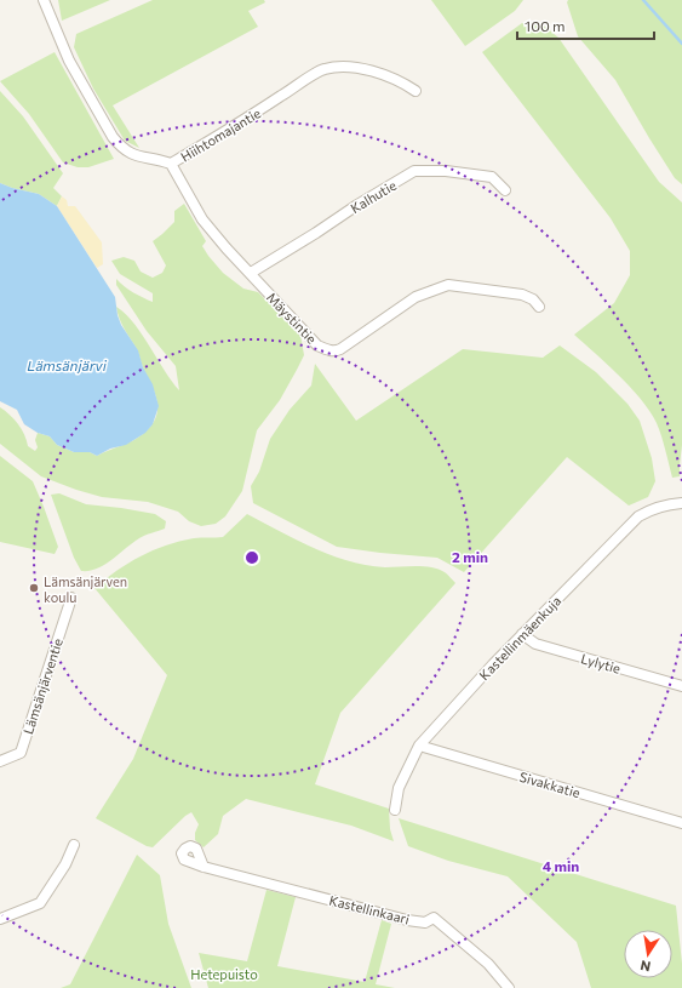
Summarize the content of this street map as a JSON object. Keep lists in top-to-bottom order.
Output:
{
  "streets": {
    "street": [
      "Hiihtomajantie",
      "Kalhutie",
      "Mäystintie",
      "Kastellinmäenkuja",
      "Lylytie",
      "Lämsänjärventie",
      "Sivakkatie",
      "Kastellinkaari"
    ]
  },
  "crossings": [
    ["Hiihtomajantie", "Mäystintie"],
    ["Kalhutie", "Mäystintie"],
    ["Kastellinmäenkuja", "Lylytie"],
    ["Kastellinmäenkuja", "Sivakkatie"]
  ],
  "water": ["Lämsänjärvi"],
  "parks": ["Hetepuisto"],
  "places": ["Lämsänjärven koulu"],
  "scale_bar": "100 m",
  "north": "bottom",
  "rings": ["2 min", "4 min"]
}
